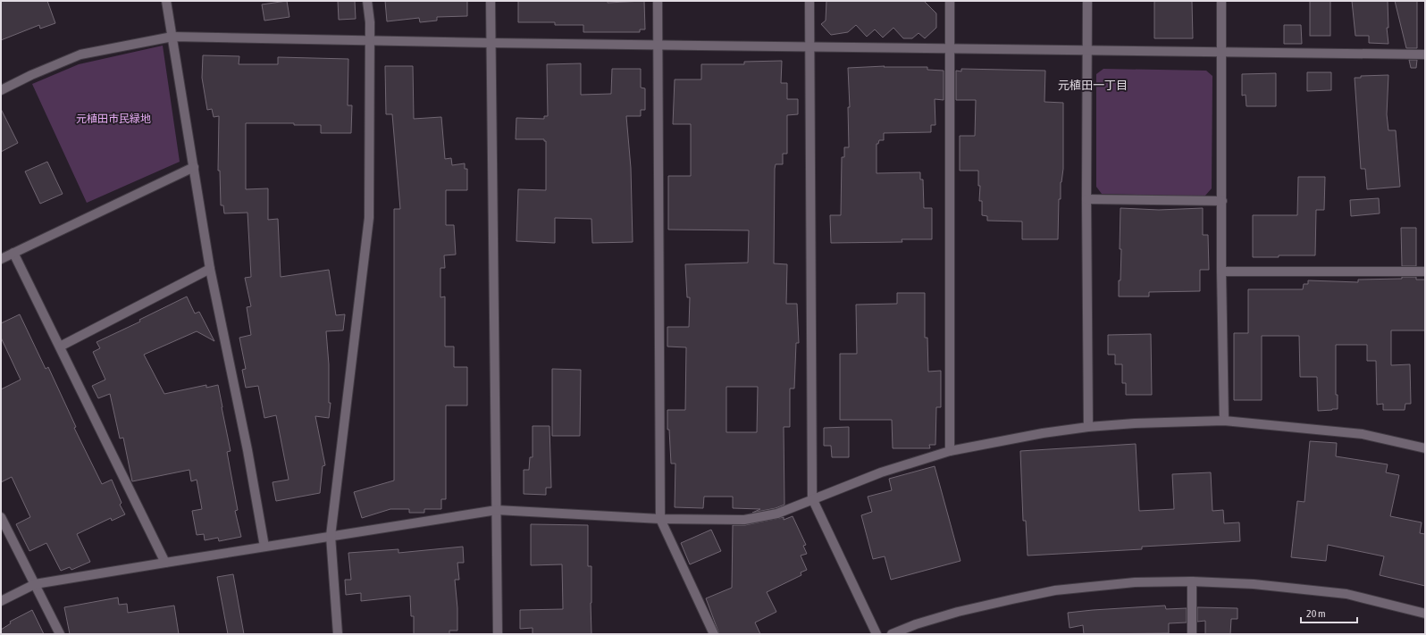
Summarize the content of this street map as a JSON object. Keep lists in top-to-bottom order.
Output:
{
  "districts": ["元植田一丁目"],
  "parks": ["元植田市民緑地"],
  "scale_bar": "20 m"
}
